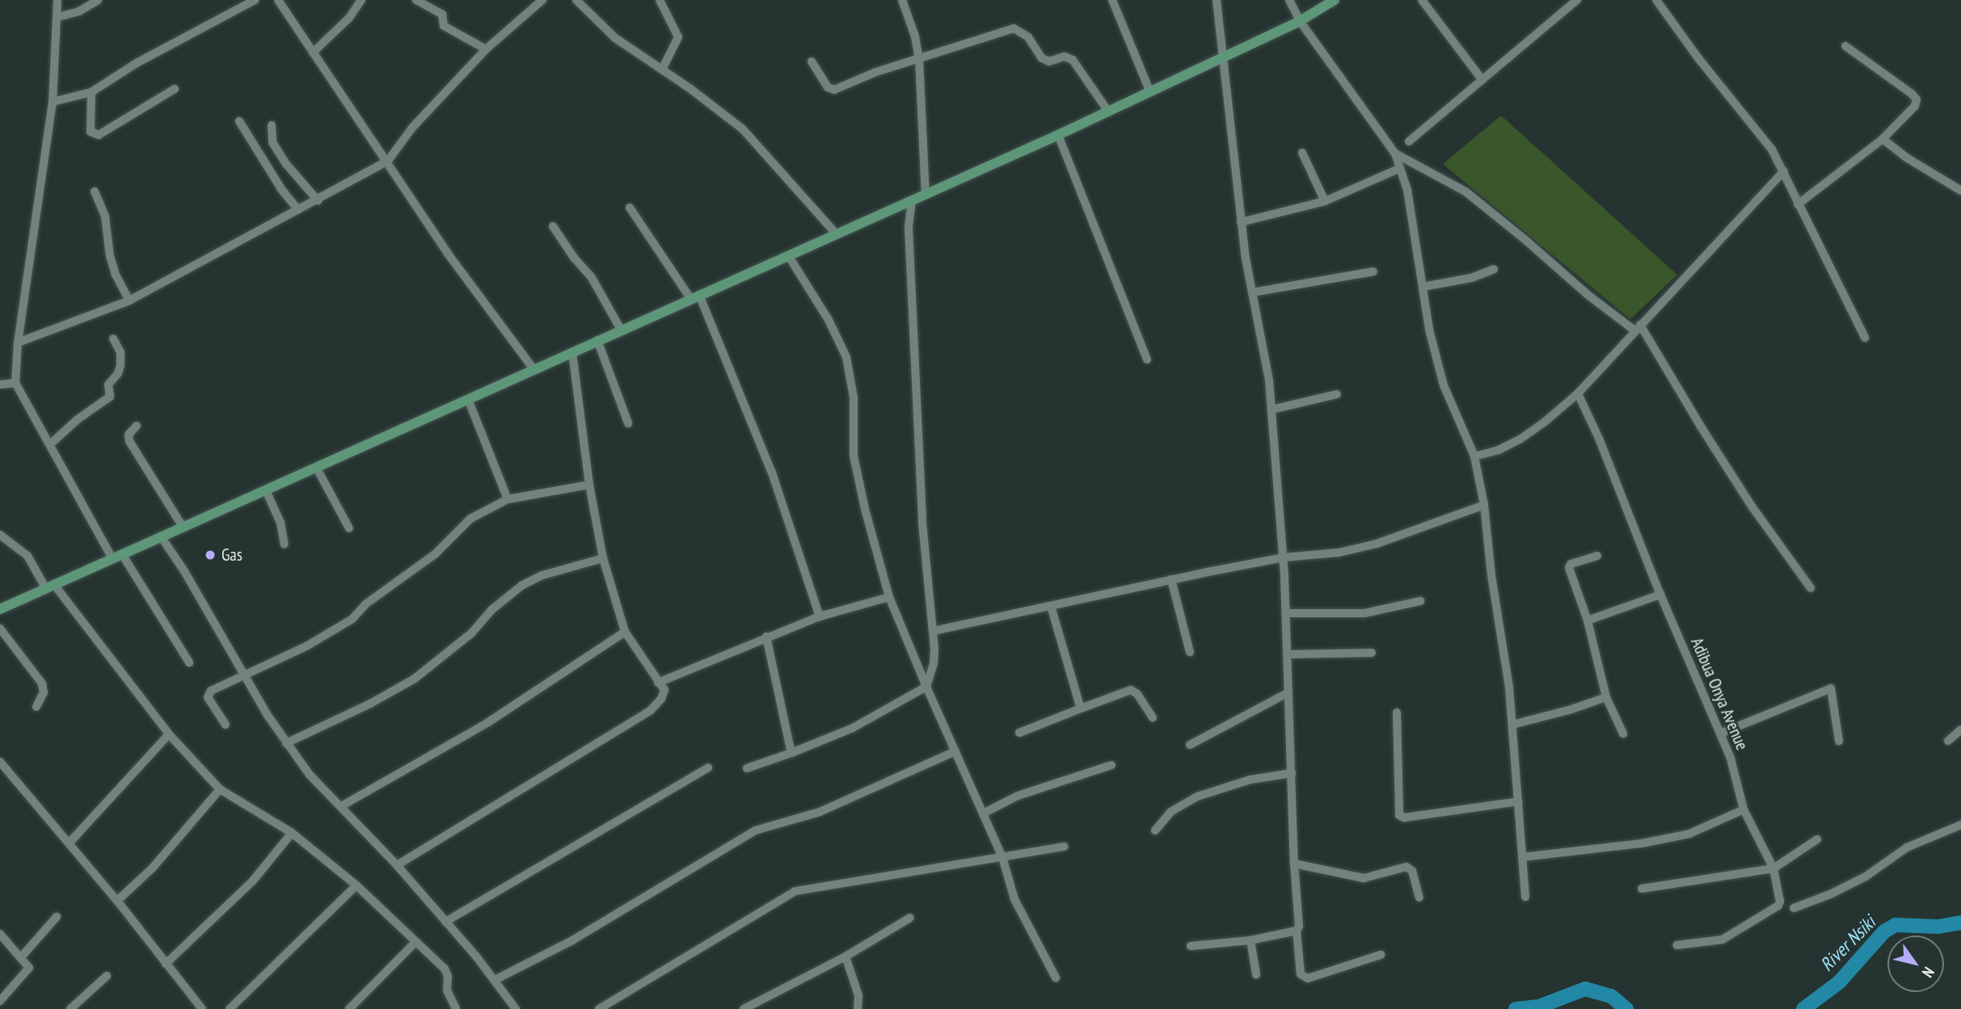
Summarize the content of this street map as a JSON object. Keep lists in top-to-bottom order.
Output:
{
  "streets": {
    "street": ["Adibua Onya Avenue"]
  },
  "water": ["River Nsiki"],
  "places": ["Gas"],
  "north": "bottom right"
}
